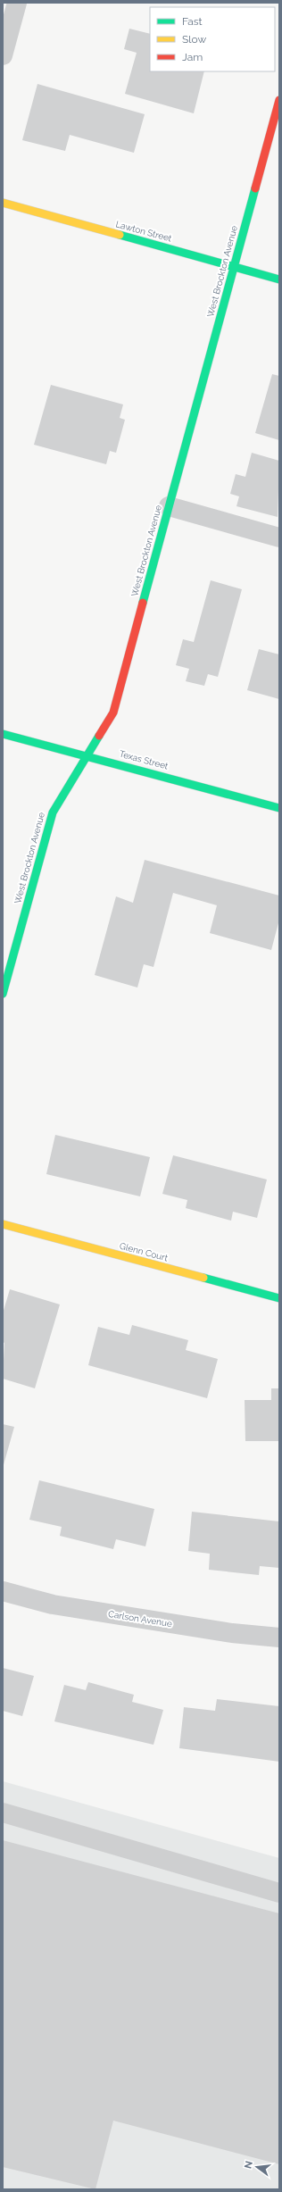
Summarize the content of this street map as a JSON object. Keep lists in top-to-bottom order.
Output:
{
  "streets": {
    "street": [
      "Lawton Street",
      "West Brockton Avenue",
      "Texas Street",
      "Glenn Court",
      "Carlson Avenue"
    ]
  },
  "crossings": [
    ["Lawton Street", "West Brockton Avenue"],
    ["West Brockton Avenue", "Texas Street"]
  ],
  "legend": ["Fast", "Slow", "Jam"],
  "north": "left"
}
